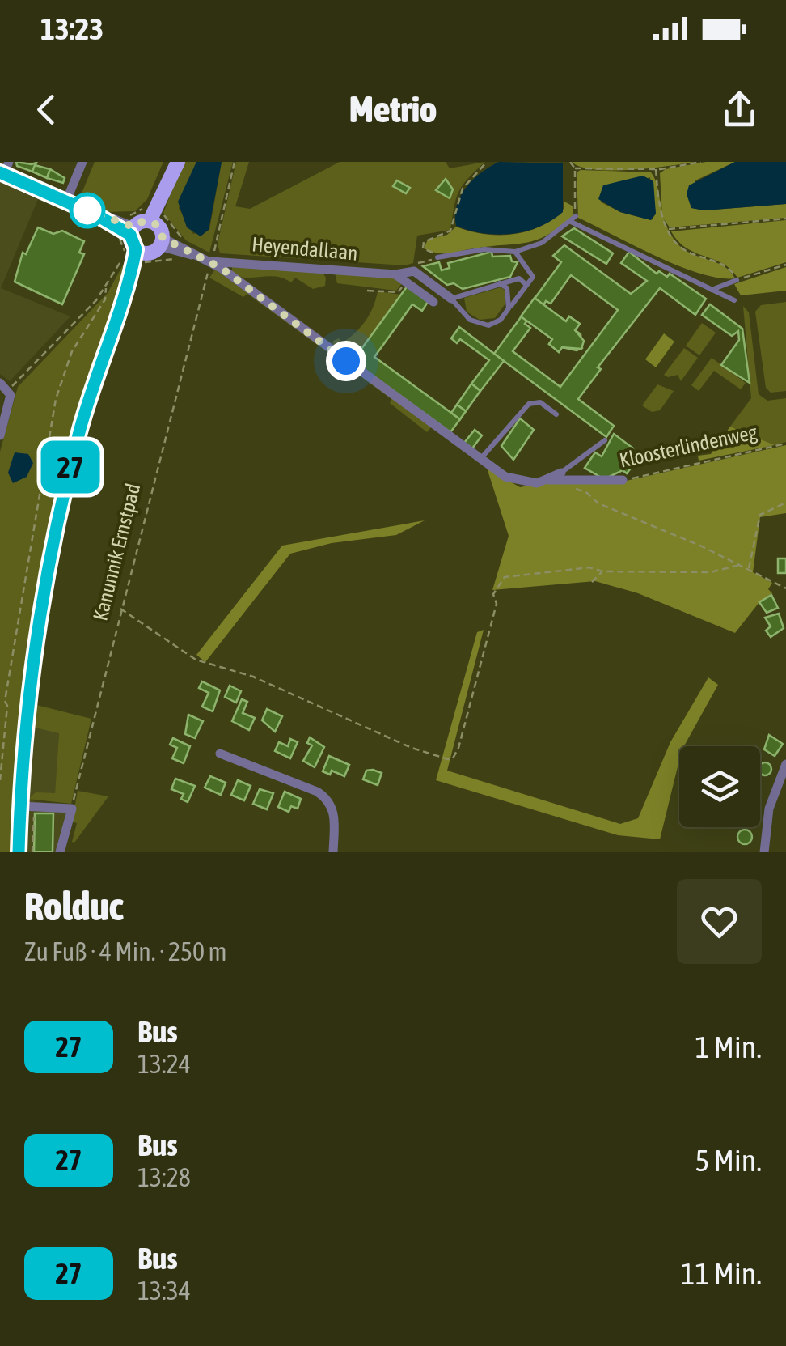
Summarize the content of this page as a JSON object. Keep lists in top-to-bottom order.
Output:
{
  "streets": {
    "street": ["Heyendallaan", "Kloosterlindenweg"],
    "path": ["Kanunnik Ernstpad"]
  },
  "crossings": [
    ["Heyendallaan", "Kloosterlindenweg"],
    ["Heyendallaan", "Kanunnik Ernstpad"],
    ["Kloosterlindenweg", "Kanunnik Ernstpad"]
  ],
  "lines": ["bus line 27"],
  "page": {
    "status": "13:23",
    "header": "Metrio",
    "on_map": "27",
    "heading": ["Rolduc", "Zu Fuß · 4 Min. · 250 m"],
    "list": [
      {
        "mark": "27",
        "name": "Bus",
        "note": "13:24",
        "value": "1 Min."
      },
      {
        "mark": "27",
        "name": "Bus",
        "note": "13:28",
        "value": "5 Min."
      },
      {
        "mark": "27",
        "name": "Bus",
        "note": "13:34",
        "value": "11 Min."
      }
    ]
  }
}
